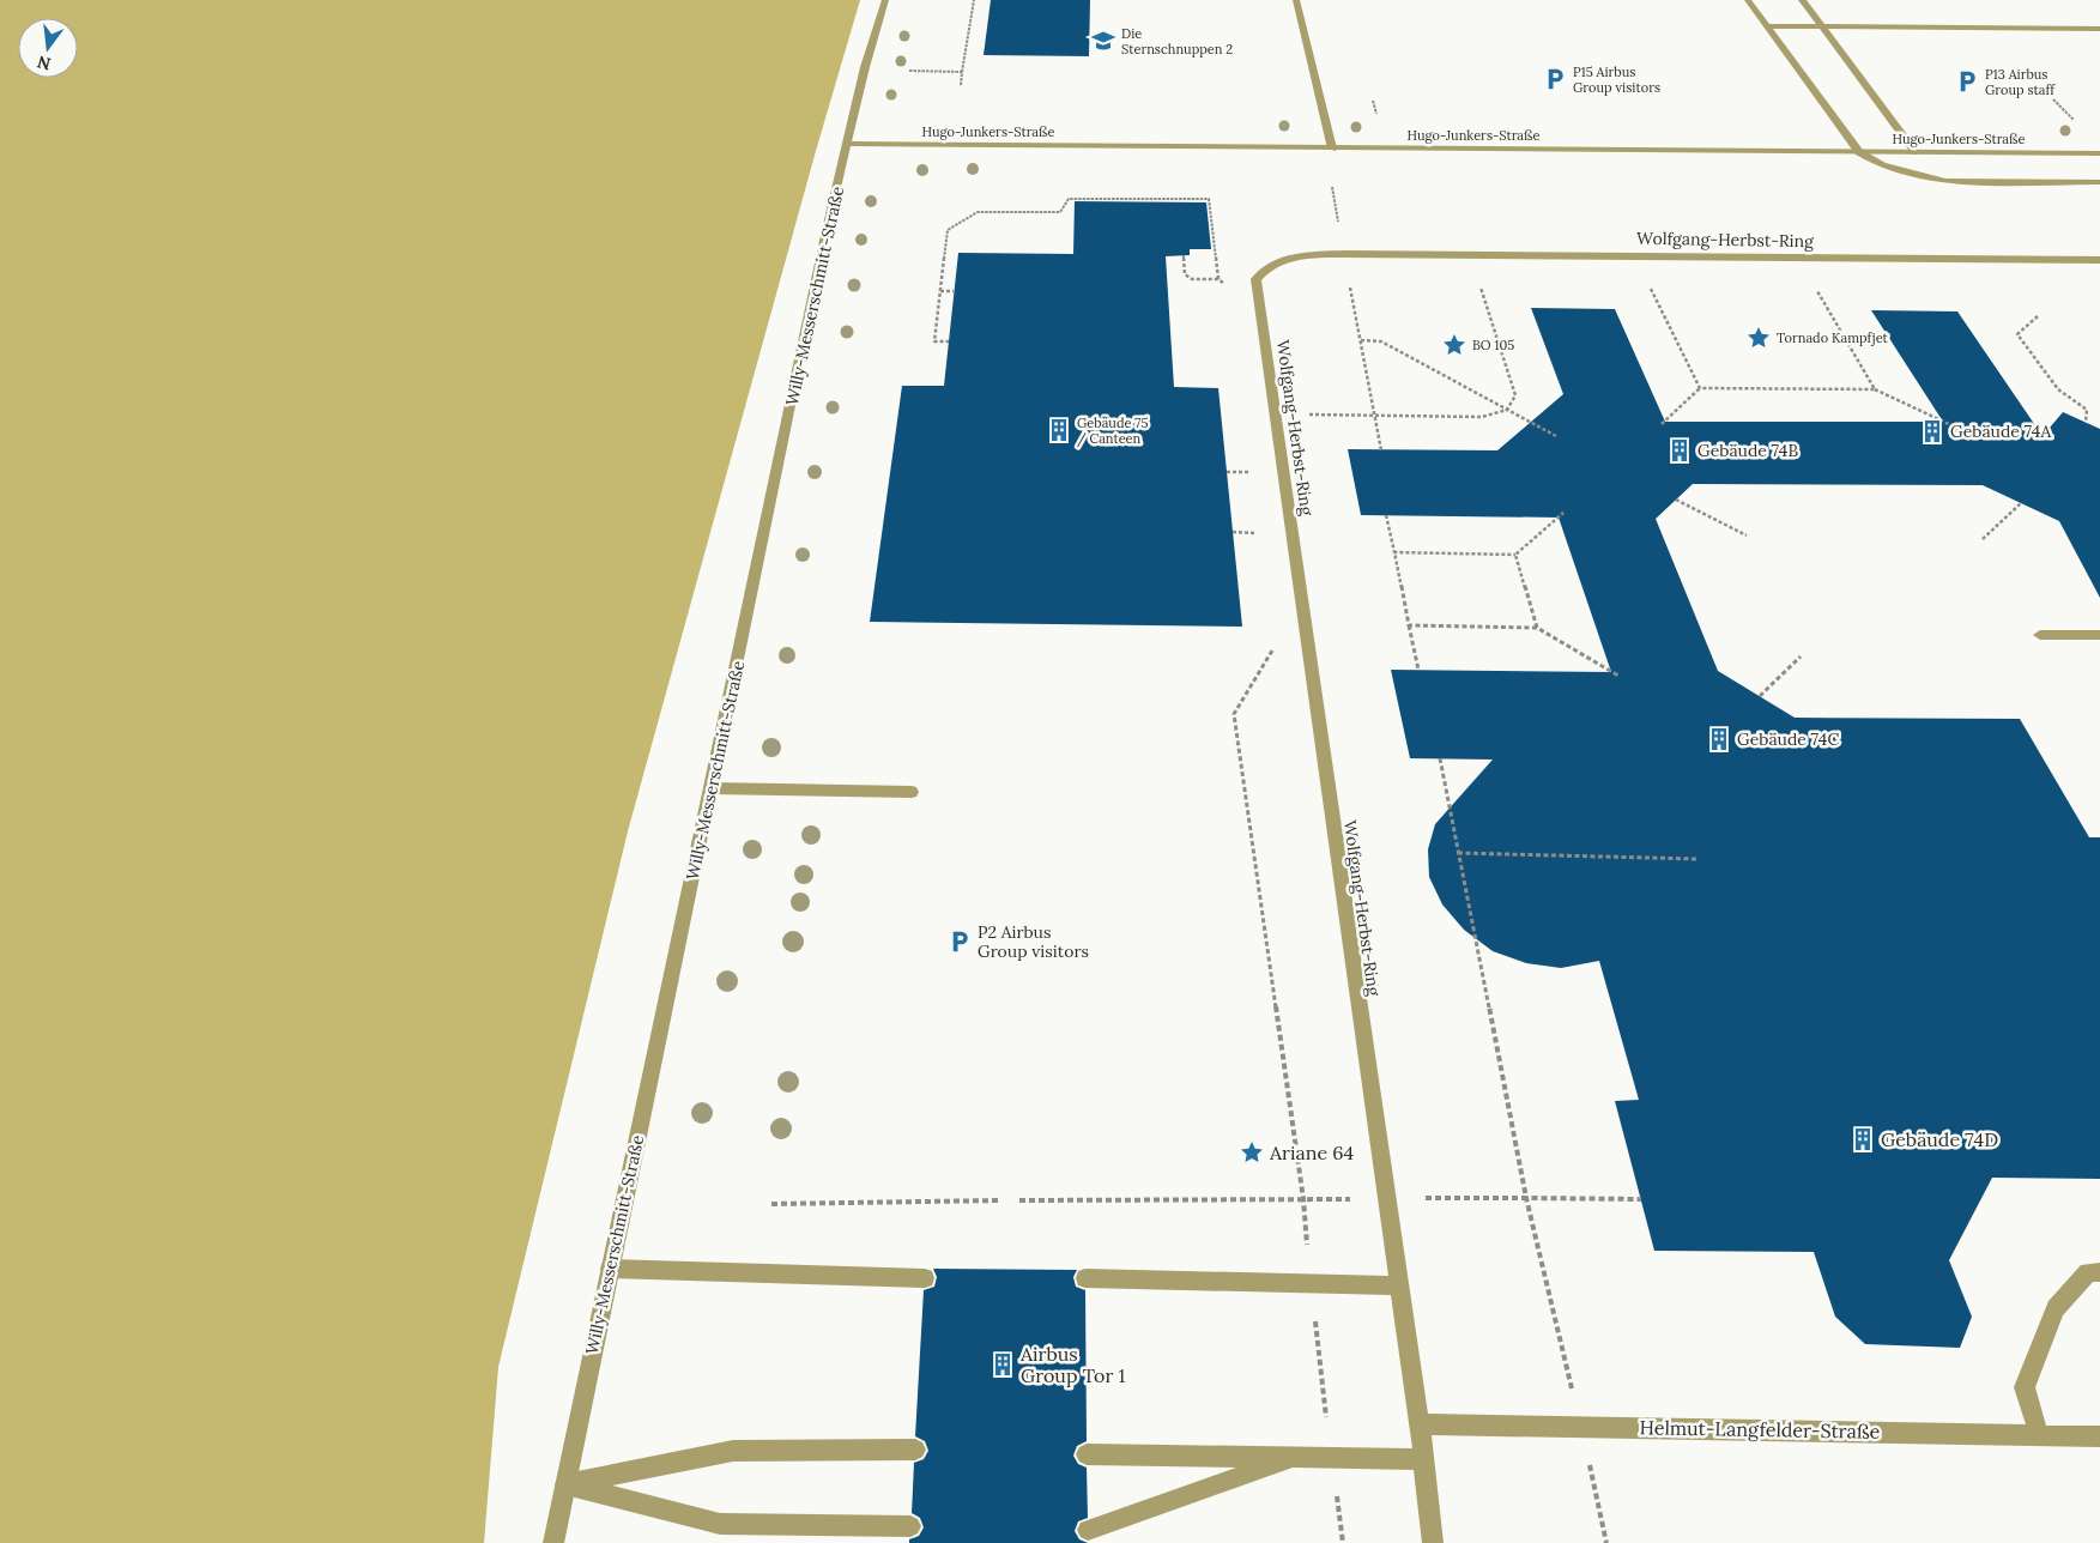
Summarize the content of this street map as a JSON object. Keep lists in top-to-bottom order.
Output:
{
  "streets": {
    "street": [
      "Hugo-Junkers-Straße",
      "Wolfgang-Herbst-Ring",
      "Willy-Messerschmitt-Straße",
      "Helmut-Langfelder-Straße"
    ]
  },
  "crossings": [
    ["Hugo-Junkers-Straße", "Willy-Messerschmitt-Straße"],
    ["Wolfgang-Herbst-Ring", "Helmut-Langfelder-Straße"]
  ],
  "places": {
    "school or university": ["Die Sternschnuppen 2"],
    "parking": ["P15 Airbus Group visitors", "P13 Airbus Group staff", "P2 Airbus Group visitors"],
    "place": ["Tornado Kampfjet", "BO 105", "Ariane 64"],
    "building": [
      "Gebäude 75 / Canteen",
      "Gebäude 74A",
      "Gebäude 74B",
      "Gebäude 74C",
      "Gebäude 74D",
      "Airbus Group Tor 1"
    ]
  },
  "north": "bottom"
}
